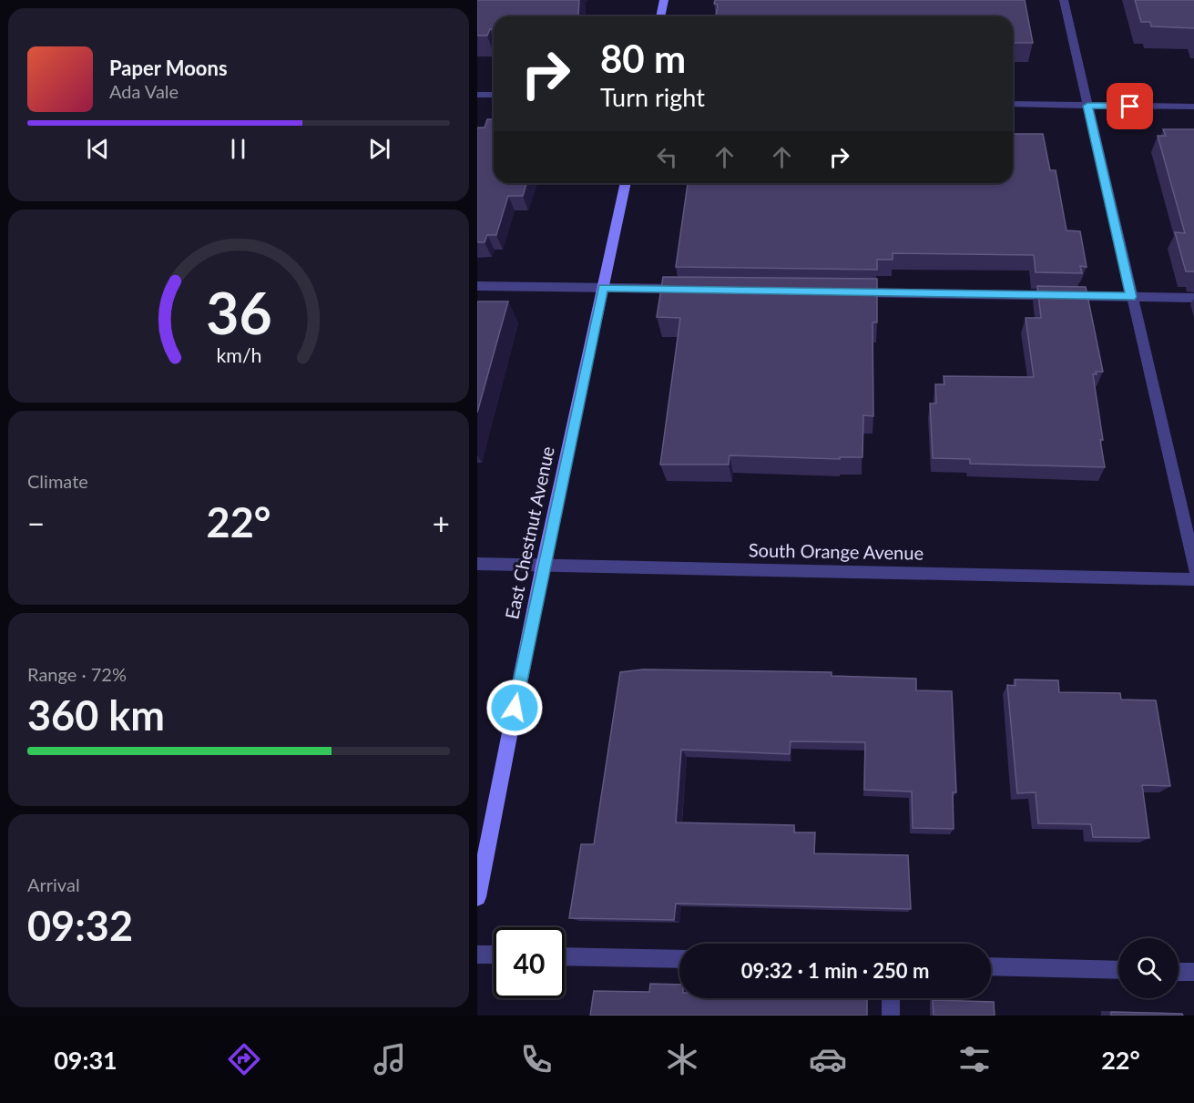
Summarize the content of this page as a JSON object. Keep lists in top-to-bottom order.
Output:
{
  "streets": {
    "street": ["East Chestnut Avenue", "South Orange Avenue"]
  },
  "crossings": [
    ["East Chestnut Avenue", "South Orange Avenue"]
  ],
  "page": {
    "turn": ["80 m", "Turn right"],
    "song": ["Paper Moons", "Ada Vale"],
    "tile": [
      "Climate",
      ["Range · 72%", "360 km"],
      ["Arrival", "09:32"]
    ],
    "heat": ["−", "22°", "+"],
    "limit": "40",
    "trip": "09:32 · 1 min · 250 m",
    "tabs": ["09:31", "22°"],
    "gauge": ["36", "km/h"]
  }
}
